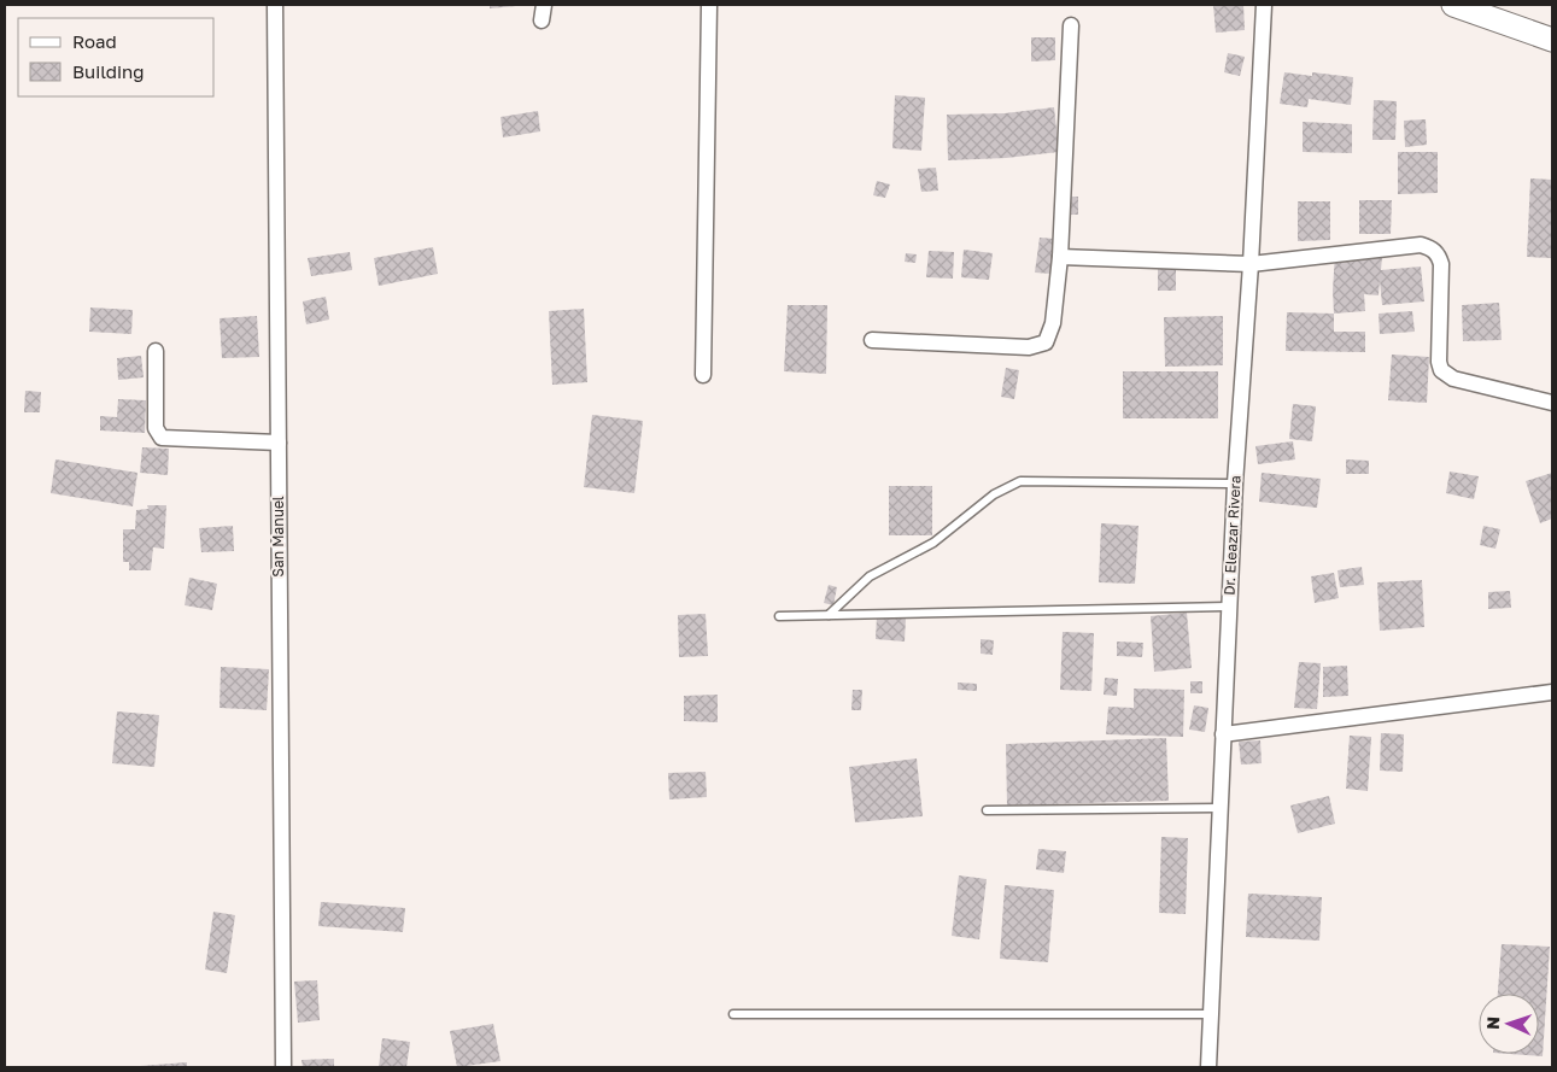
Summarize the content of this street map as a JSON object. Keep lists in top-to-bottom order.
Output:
{
  "streets": {
    "street": ["Dr. Eleazar Rivera", "San Manuel"]
  },
  "legend": ["Road", "Building"],
  "north": "left"
}
